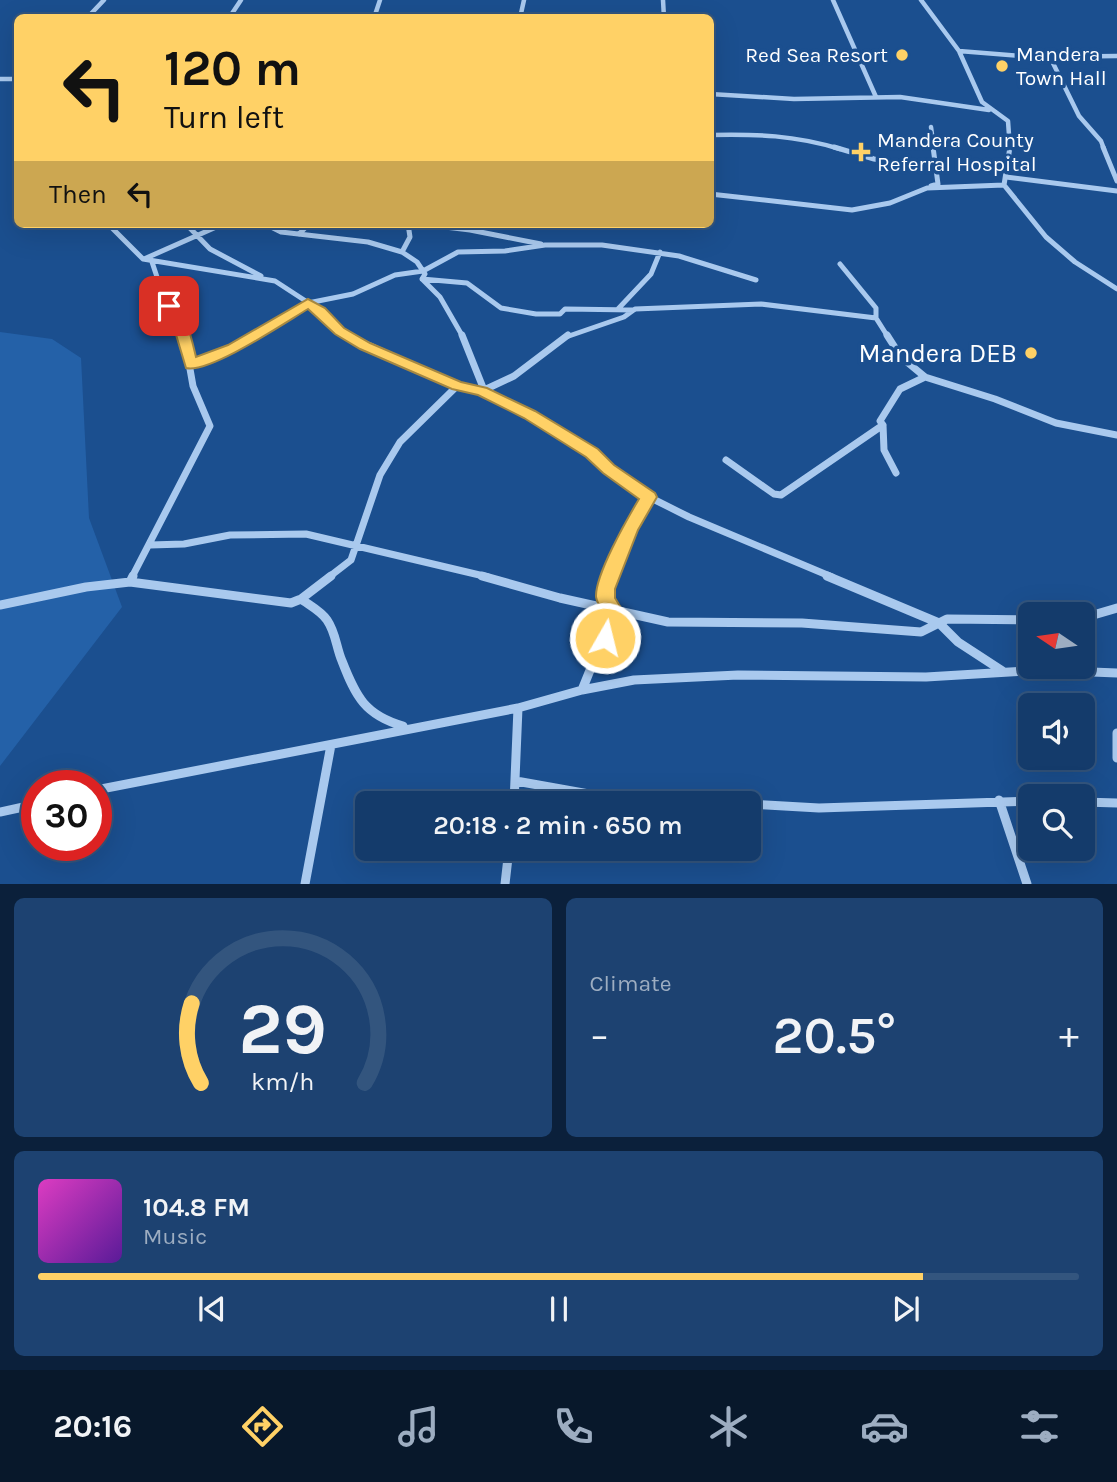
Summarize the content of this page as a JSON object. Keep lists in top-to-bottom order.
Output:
{
  "places": {
    "other": ["Red Sea Resort", "Mandera Town Hall", "Mandera DEB"],
    "health": ["Mandera County Referral Hospital"]
  },
  "north": "left",
  "page": {
    "turn": ["120 m", "Turn left"],
    "then": "Then",
    "limit": "30",
    "trip": "20:18 · 2 min · 650 m",
    "tile": "Climate",
    "heat": ["−", "20.5°", "+"],
    "song": ["104.8 FM", "Music"],
    "tabs": "20:16",
    "gauge": ["29", "km/h"]
  }
}
